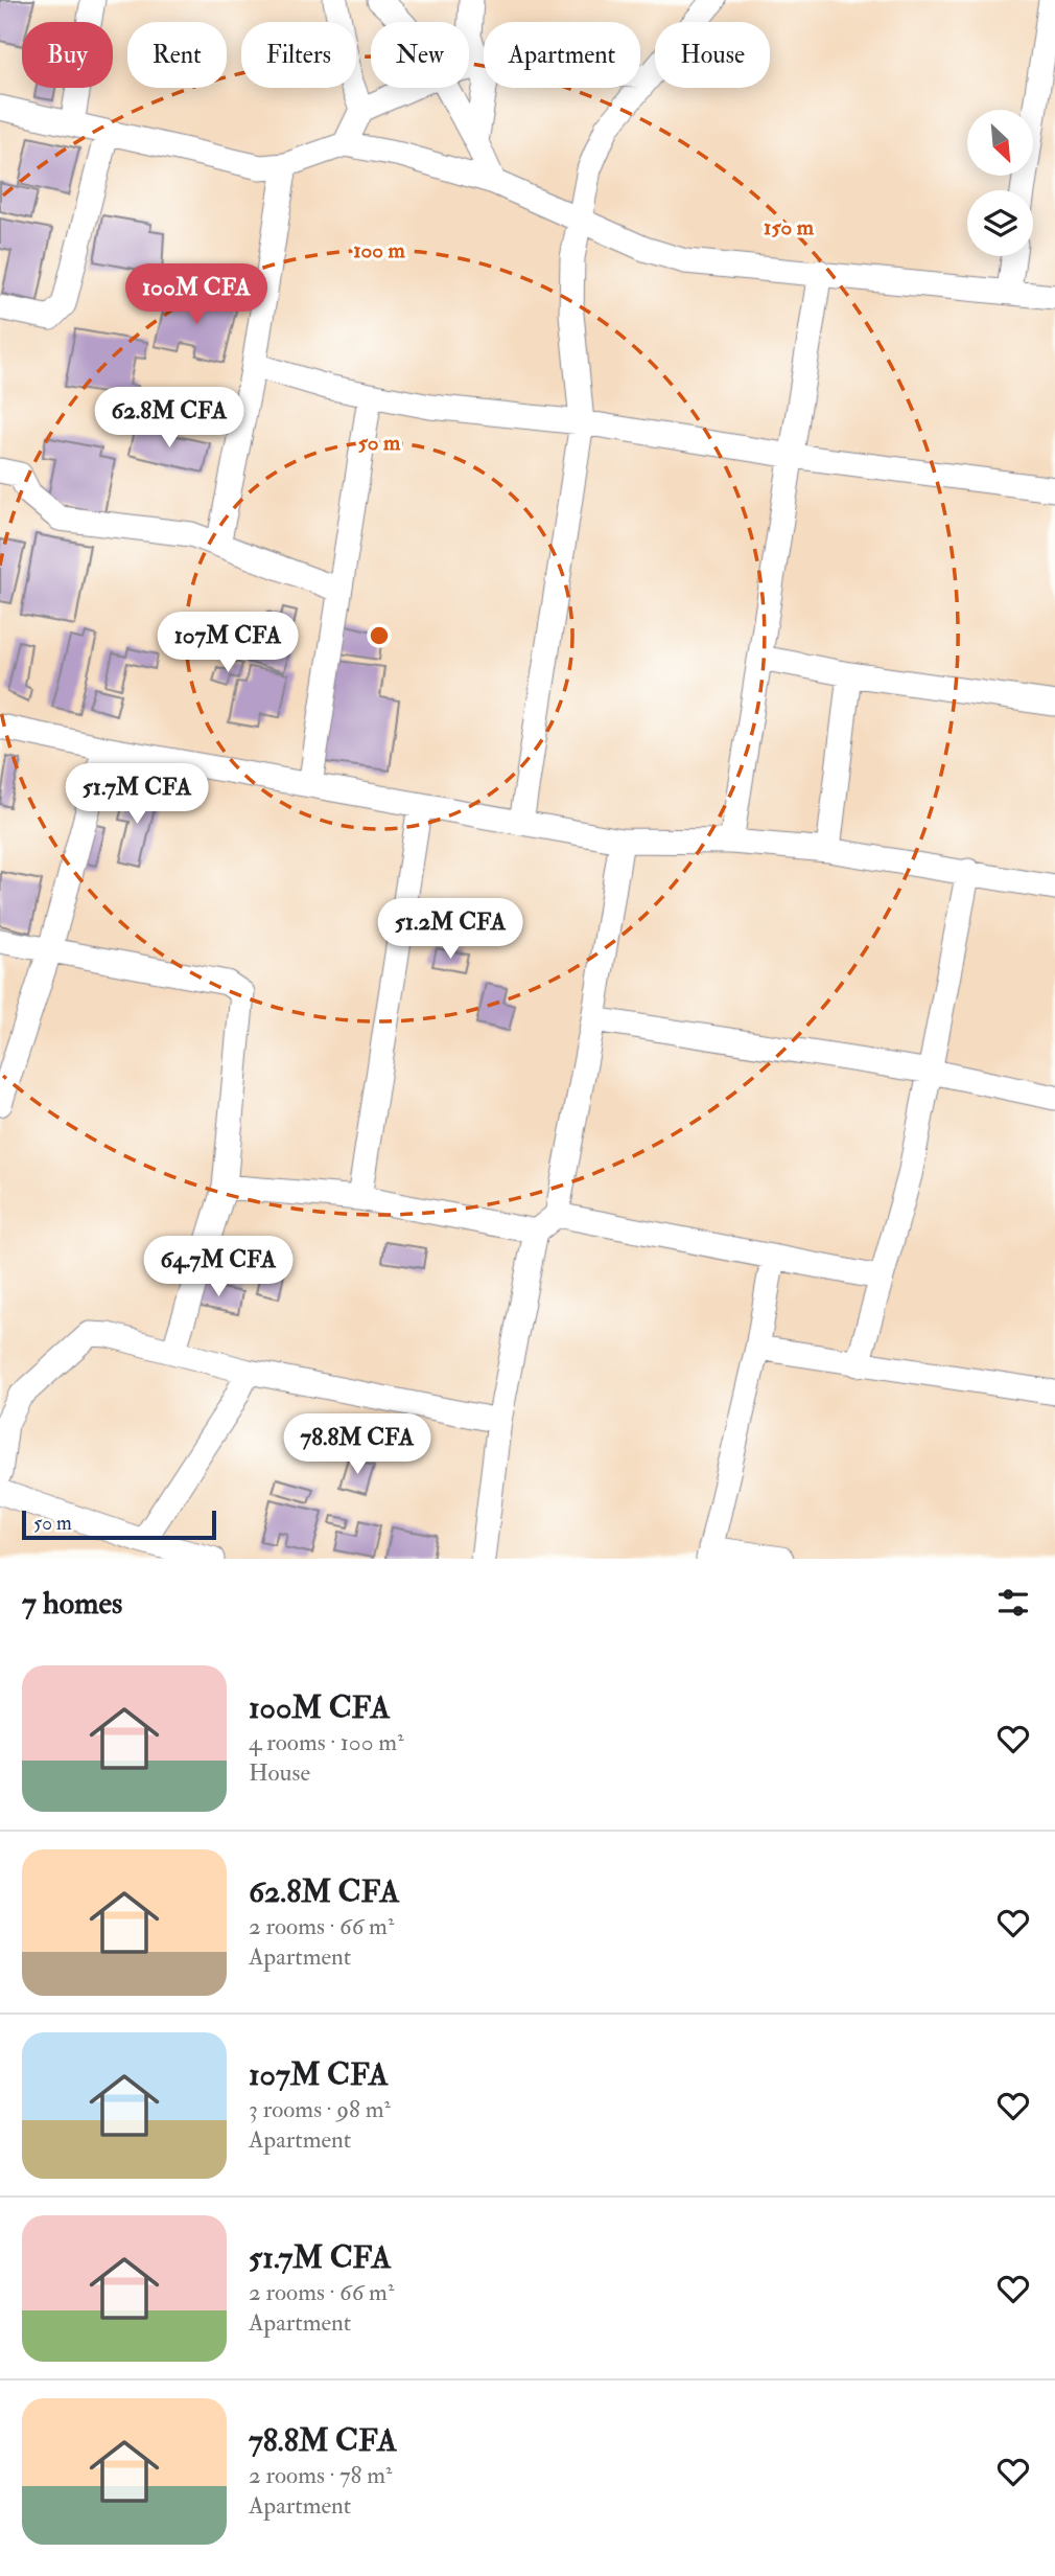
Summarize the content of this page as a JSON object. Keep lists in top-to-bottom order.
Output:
{
  "scale_bar": "50 m",
  "north": "bottom right",
  "page": {
    "chip": [
      "Buy",
      "Rent",
      "Filters",
      "New",
      "Apartment",
      "House"
    ],
    "price": [
      "100M CFA",
      "62.8M CFA",
      "107M CFA",
      "51.7M CFA",
      "51.2M CFA",
      "64.7M CFA",
      "78.8M CFA"
    ],
    "scale": "50 m",
    "heading": "7 homes",
    "list": [
      {
        "name": "100M CFA",
        "note": "4 rooms · 100 m² · House"
      },
      {
        "name": "62.8M CFA",
        "note": "2 rooms · 66 m² · Apartment"
      },
      {
        "name": "107M CFA",
        "note": "3 rooms · 98 m² · Apartment"
      },
      {
        "name": "51.7M CFA",
        "note": "2 rooms · 66 m² · Apartment"
      },
      {
        "name": "78.8M CFA",
        "note": "2 rooms · 78 m² · Apartment"
      }
    ]
  },
  "rings": ["150 m", "100 m", "50 m"]
}
